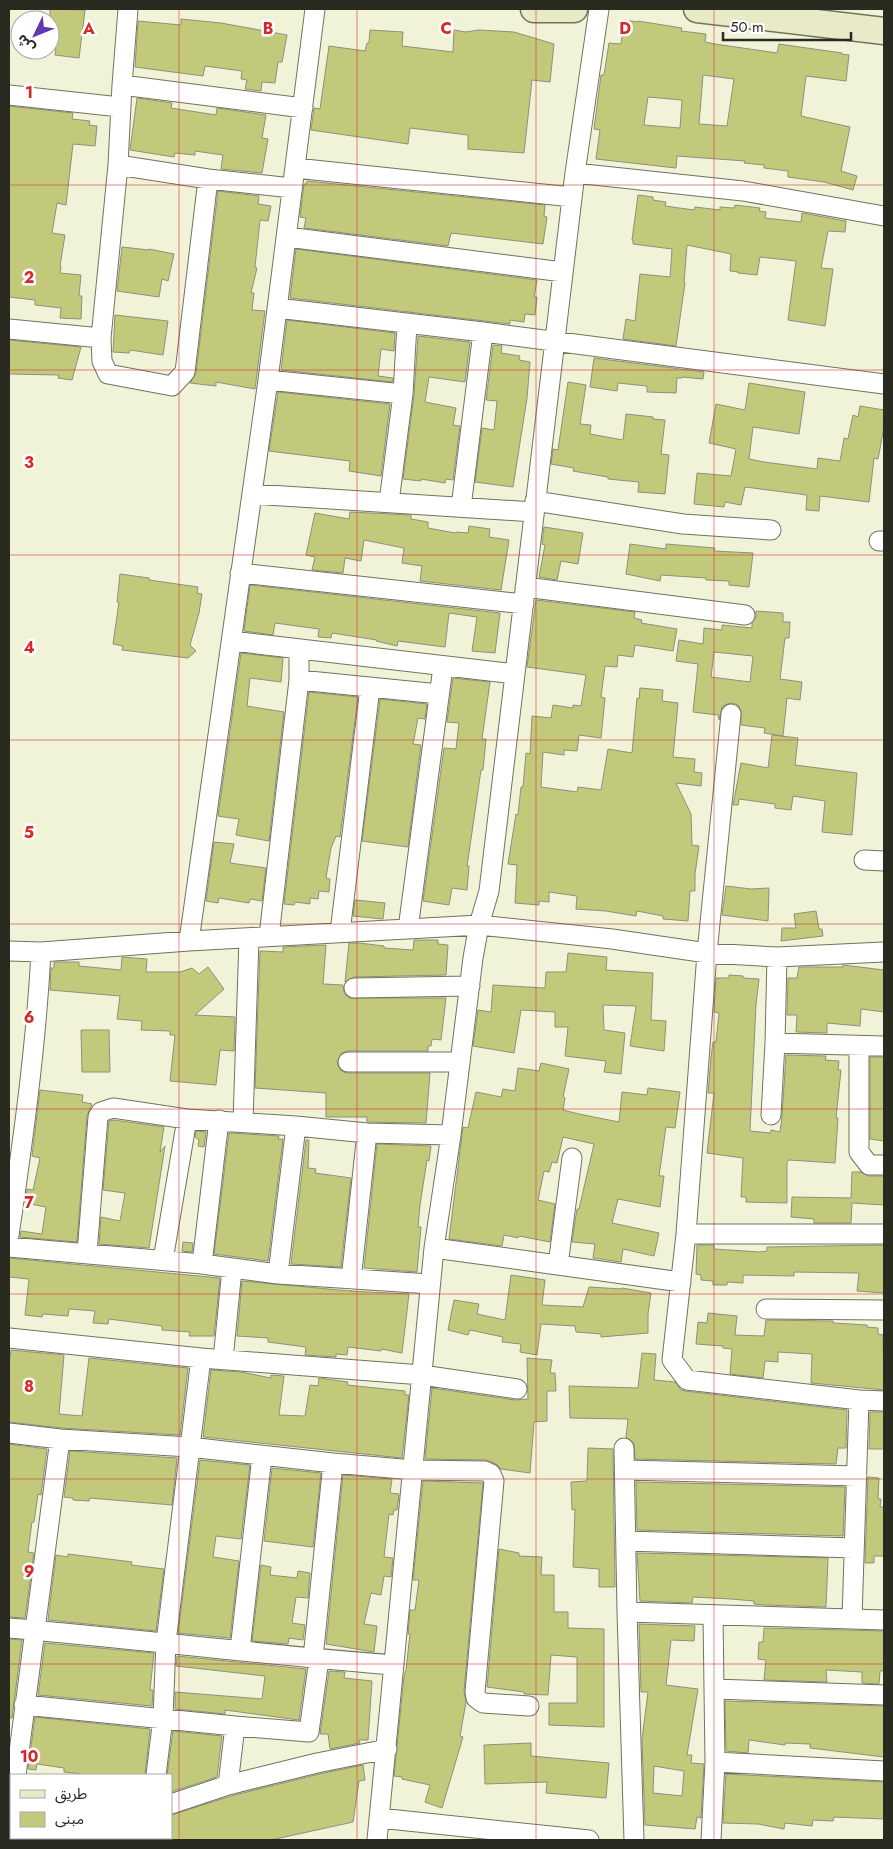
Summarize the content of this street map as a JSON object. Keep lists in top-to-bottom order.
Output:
{
  "legend": ["طريق", "مبنى"],
  "scale_bar": "50 m",
  "north": "bottom left",
  "grid": {
    "columns": [
      "A",
      "B",
      "C",
      "D"
    ],
    "rows": [
      "1",
      "2",
      "3",
      "4",
      "5",
      "6",
      "7",
      "8",
      "9",
      "10"
    ]
  }
}
